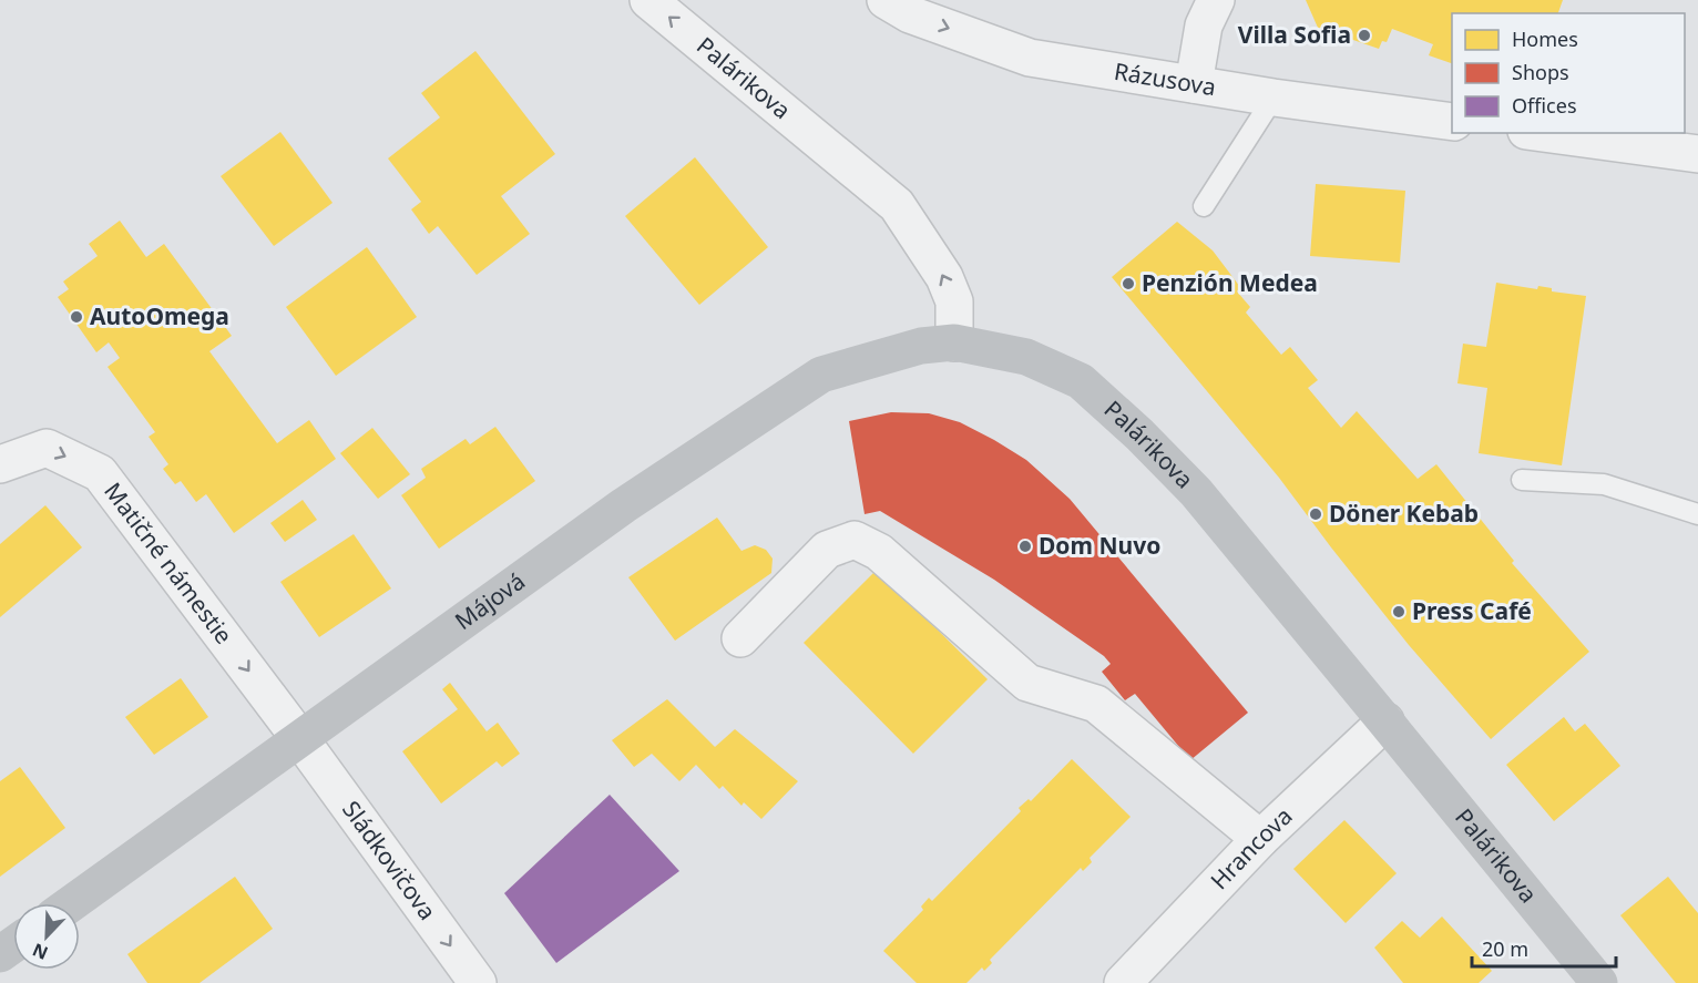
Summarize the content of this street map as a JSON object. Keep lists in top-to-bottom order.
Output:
{
  "streets": {
    "main road": ["Palárikova", "Májová"],
    "street": [
      "Rázusova",
      "Matičné námestie",
      "Hrancova",
      "Sládkovičova"
    ]
  },
  "crossings": [
    ["Palárikova", "Májová"],
    ["Palárikova", "Hrancova"],
    ["Matičné námestie", "Májová"],
    ["Matičné námestie", "Sládkovičova"],
    ["Májová", "Sládkovičova"]
  ],
  "one_way": ["Rázusova", "Matičné námestie", "Sládkovičova"],
  "places": [
    "Villa Sofia",
    "Penzión Medea",
    "AutoOmega",
    "Döner Kebab",
    "Dom Nuvo",
    "Press Café"
  ],
  "legend": ["Homes", "Shops", "Offices"],
  "scale_bar": "20 m",
  "north": "bottom left"
}
